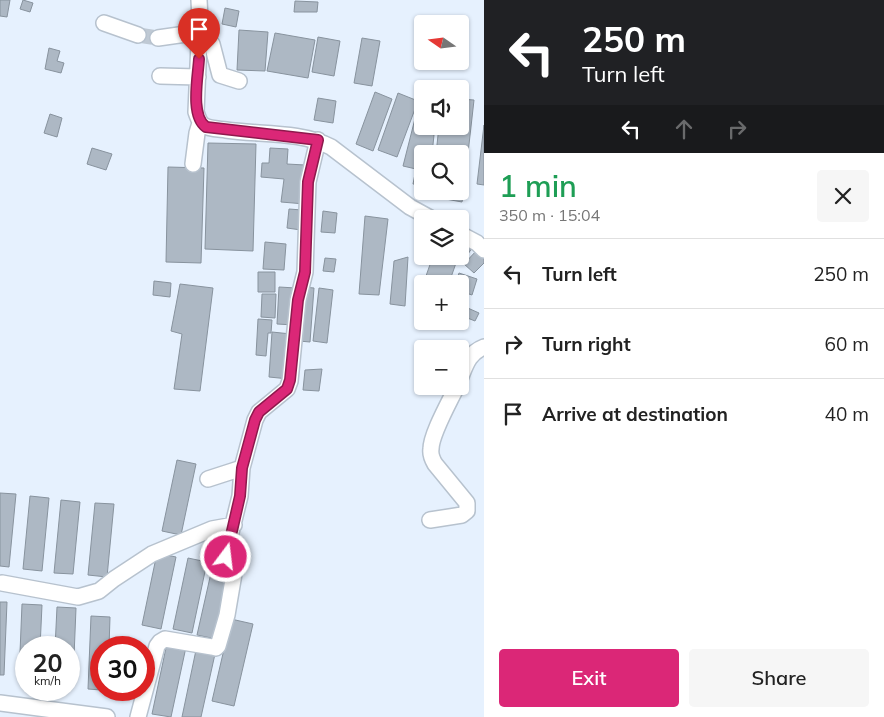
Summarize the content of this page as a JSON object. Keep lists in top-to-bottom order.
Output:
{
  "north": "left",
  "page": {
    "turn": ["250 m", "Turn left"],
    "map_buttons": ["+", "−"],
    "heading": ["1 min", "350 m · 15:04"],
    "list": [
      {
        "name": "Turn left",
        "value": "250 m"
      },
      {
        "name": "Turn right",
        "value": "60 m"
      },
      {
        "name": "Arrive at destination",
        "value": "40 m"
      }
    ],
    "speed": "20 km/h",
    "limit": "30",
    "buttons": ["Exit", "Share"]
  }
}
